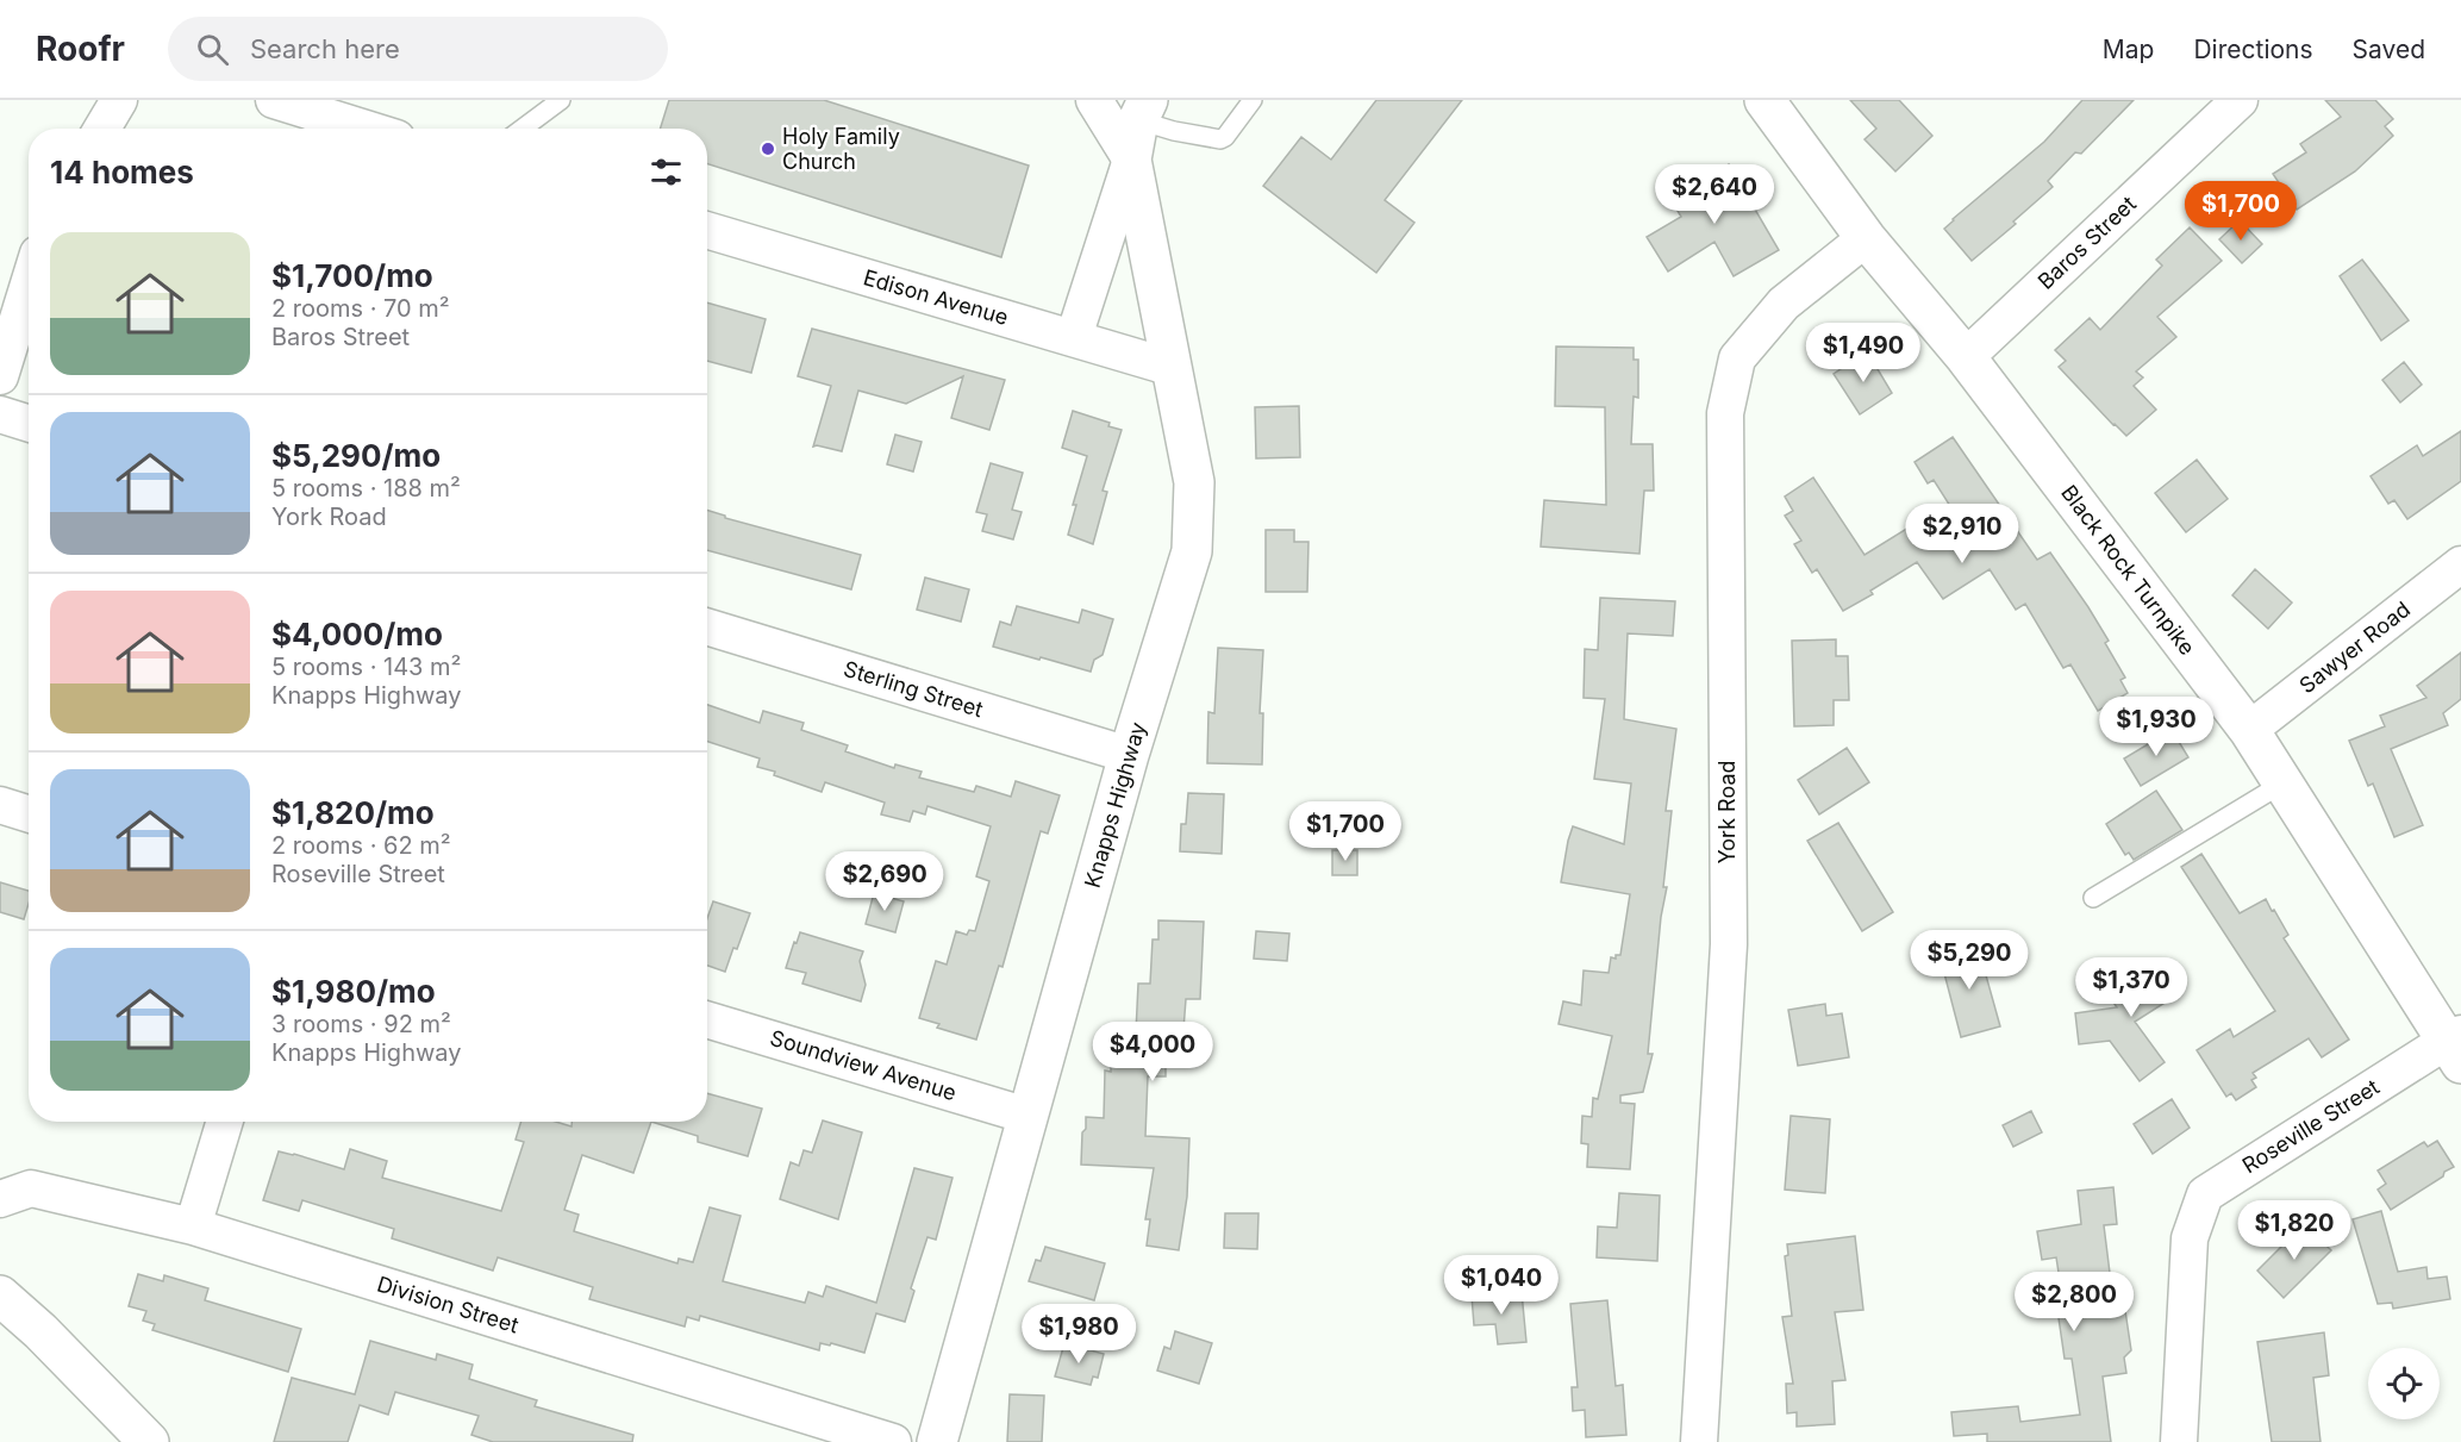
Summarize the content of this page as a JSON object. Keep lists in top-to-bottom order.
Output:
{
  "streets": {
    "main road": ["Black Rock Turnpike", "Knapps Highway"],
    "street": [
      "Baros Street",
      "Edison Avenue",
      "Sawyer Road",
      "Sterling Street",
      "York Road",
      "Soundview Avenue",
      "Roseville Street",
      "Division Street"
    ]
  },
  "crossings": [
    ["Baros Street", "Black Rock Turnpike"],
    ["Edison Avenue", "Knapps Highway"],
    ["Black Rock Turnpike", "Sawyer Road"],
    ["Black Rock Turnpike", "York Road"],
    ["Black Rock Turnpike", "Roseville Street"],
    ["Sterling Street", "Knapps Highway"],
    ["Knapps Highway", "Soundview Avenue"]
  ],
  "places": ["Holy Family Church"],
  "page": {
    "header": "Roofr",
    "search": "Search here",
    "nav": ["Map", "Directions", "Saved"],
    "heading": "14 homes",
    "price": [
      "$2,640",
      "$1,700",
      "$1,490",
      "$2,910",
      "$1,930",
      "$1,700",
      "$2,690",
      "$5,290",
      "$1,370",
      "$4,000",
      "$1,820",
      "$1,040",
      "$2,800",
      "$1,980"
    ],
    "list": [
      {
        "name": "$1,700/mo",
        "note": "2 rooms · 70 m² · Baros Street"
      },
      {
        "name": "$5,290/mo",
        "note": "5 rooms · 188 m² · York Road"
      },
      {
        "name": "$4,000/mo",
        "note": "5 rooms · 143 m² · Knapps Highway"
      },
      {
        "name": "$1,820/mo",
        "note": "2 rooms · 62 m² · Roseville Street"
      },
      {
        "name": "$1,980/mo",
        "note": "3 rooms · 92 m² · Knapps Highway"
      }
    ]
  }
}
